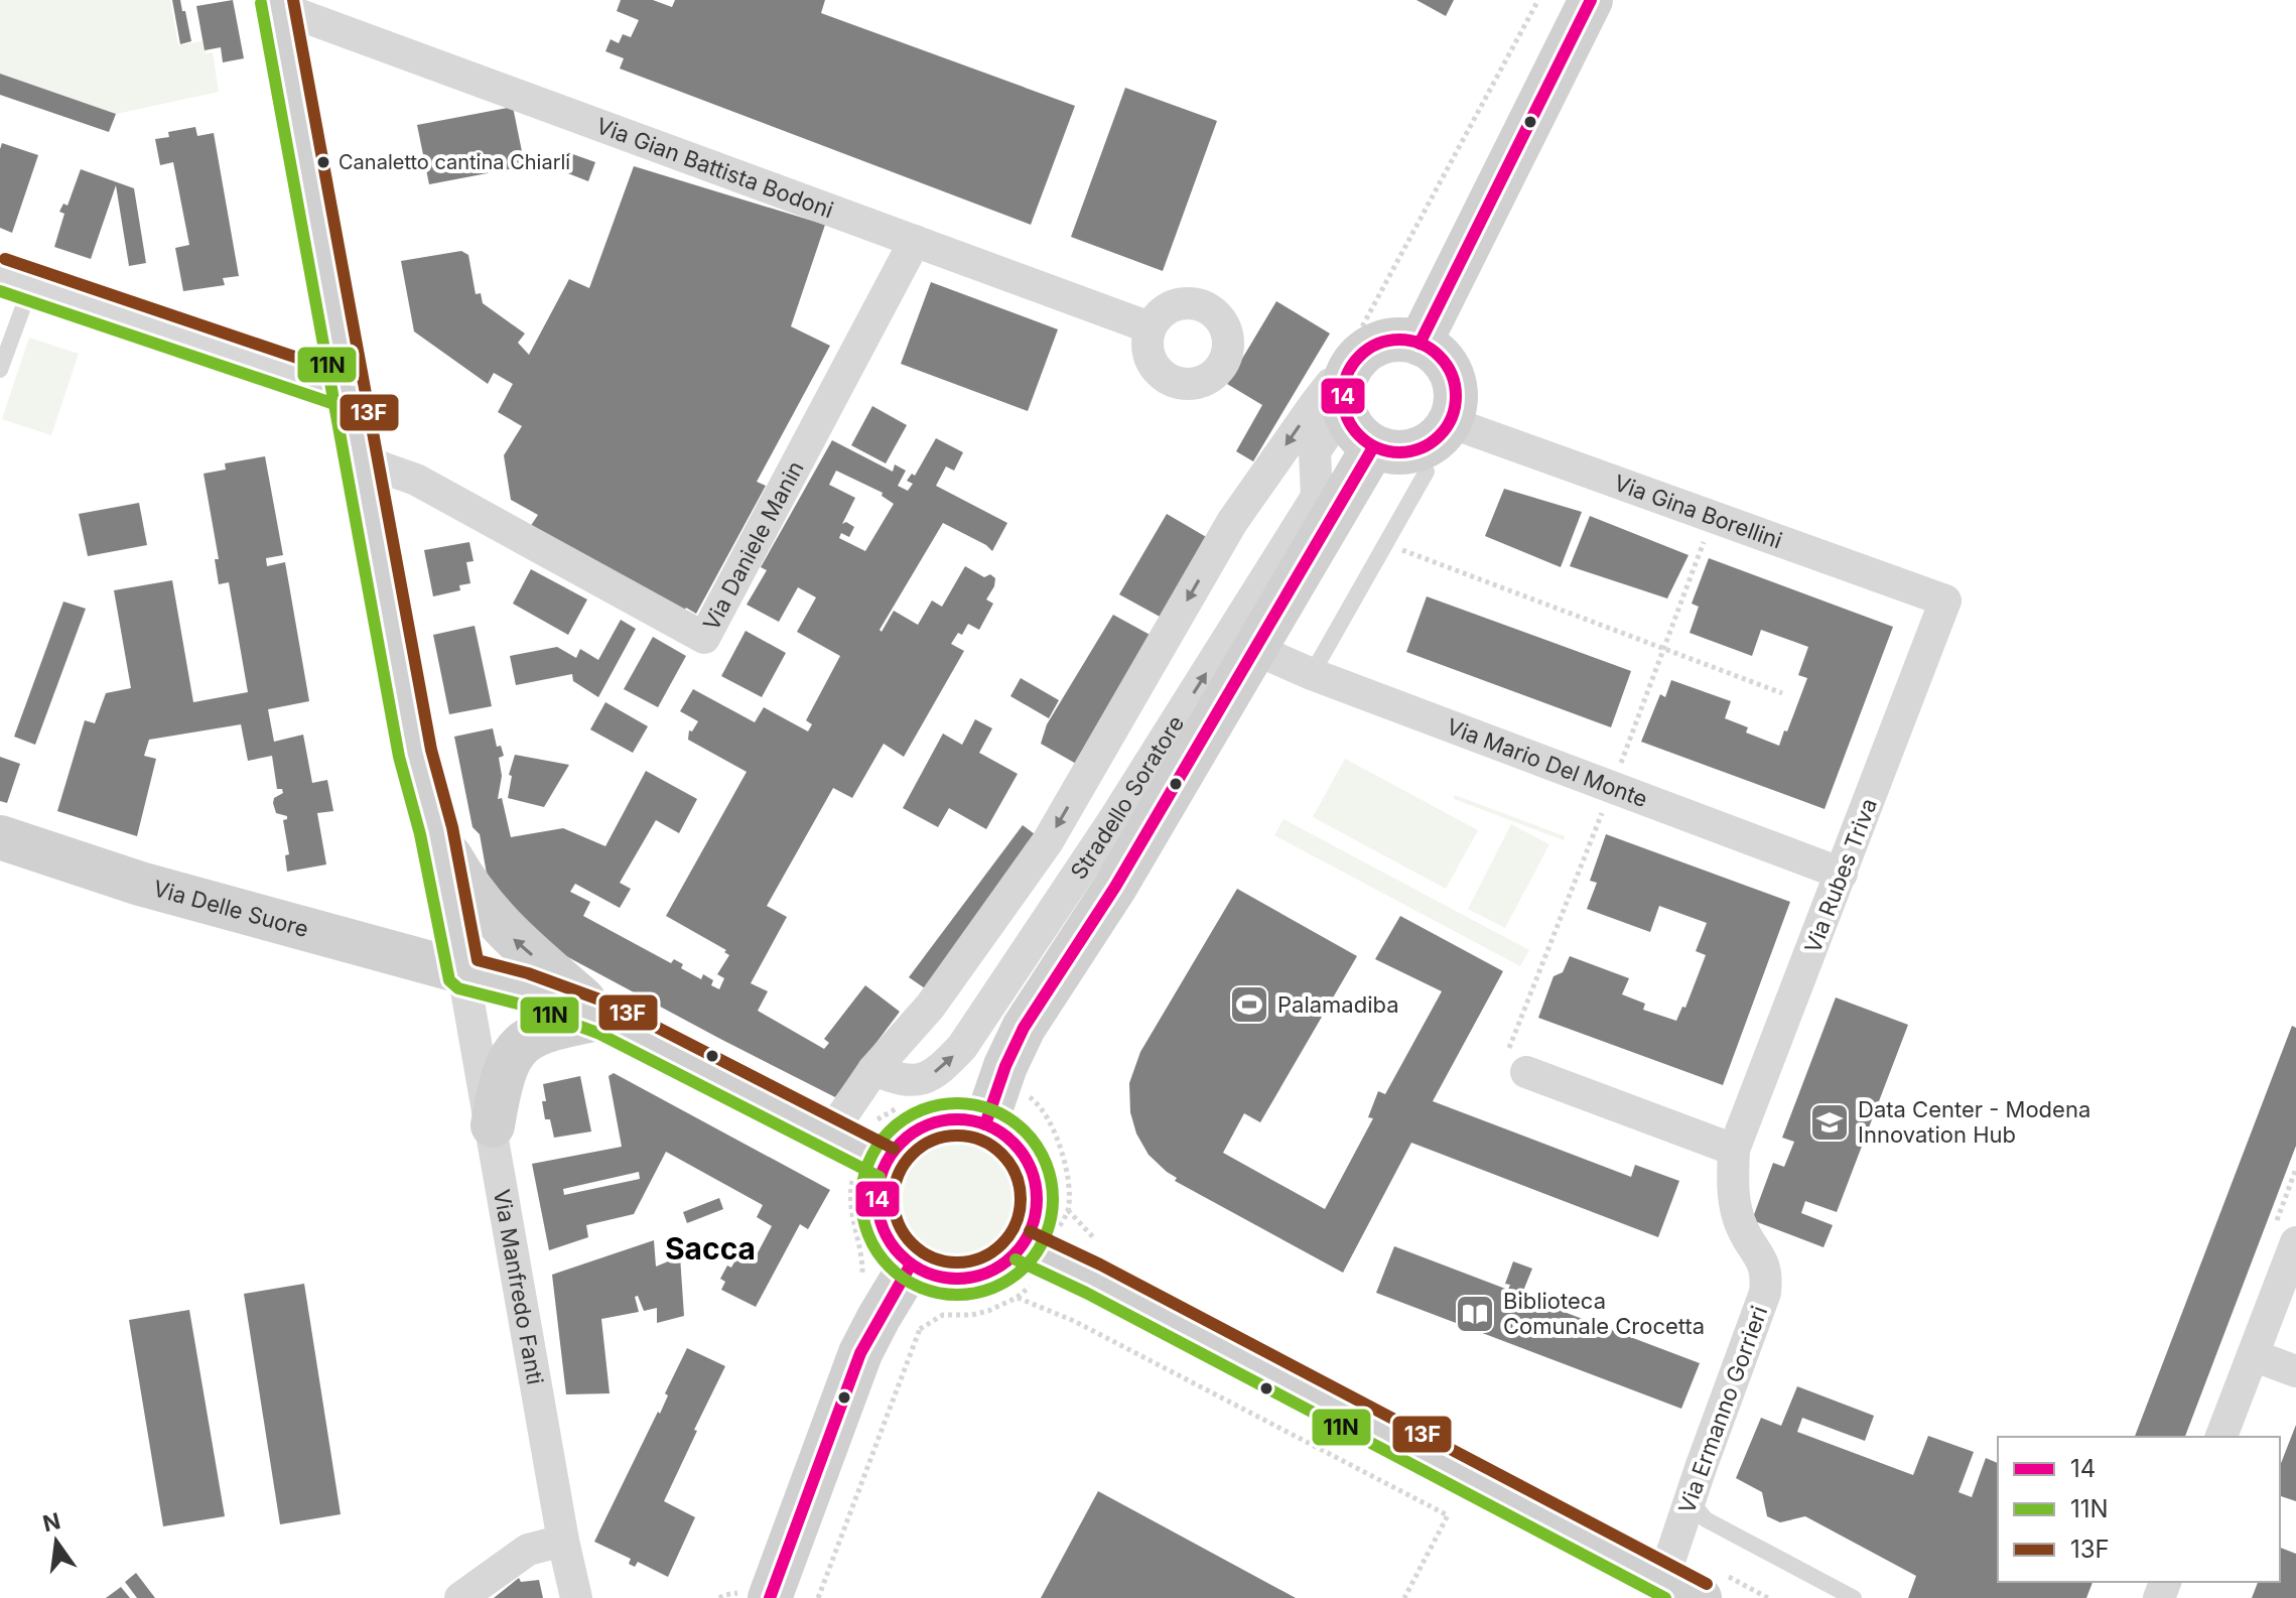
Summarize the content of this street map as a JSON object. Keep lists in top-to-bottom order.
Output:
{
  "streets": {
    "street": [
      "Via Gian Battista Bodoni",
      "Via Gina Borellini",
      "Via Daniele Manin",
      "Via Mario Del Monte",
      "Stradello Soratore",
      "Via Rubes Triva",
      "Via Delle Suore",
      "Via Manfredo Fanti",
      "Via Ermanno Gorrieri"
    ]
  },
  "crossings": [
    ["Via Gian Battista Bodoni", "Via Daniele Manin"],
    ["Via Gina Borellini", "Stradello Soratore"],
    ["Via Gina Borellini", "Via Rubes Triva"],
    ["Via Mario Del Monte", "Via Rubes Triva"],
    ["Via Rubes Triva", "Via Ermanno Gorrieri"],
    ["Via Delle Suore", "Via Manfredo Fanti"]
  ],
  "districts": ["Sacca"],
  "places": {
    "other": ["Canaletto cantina Chiarli"],
    "sports": ["Palamadiba"],
    "school or university": ["Data Center - Modena Innovation Hub"],
    "library": ["Biblioteca Comunale Crocetta"]
  },
  "lines": ["transit line 14", "transit line 13F", "transit line 11N"],
  "legend": ["14", "11N", "13F"],
  "north": "top"
}
